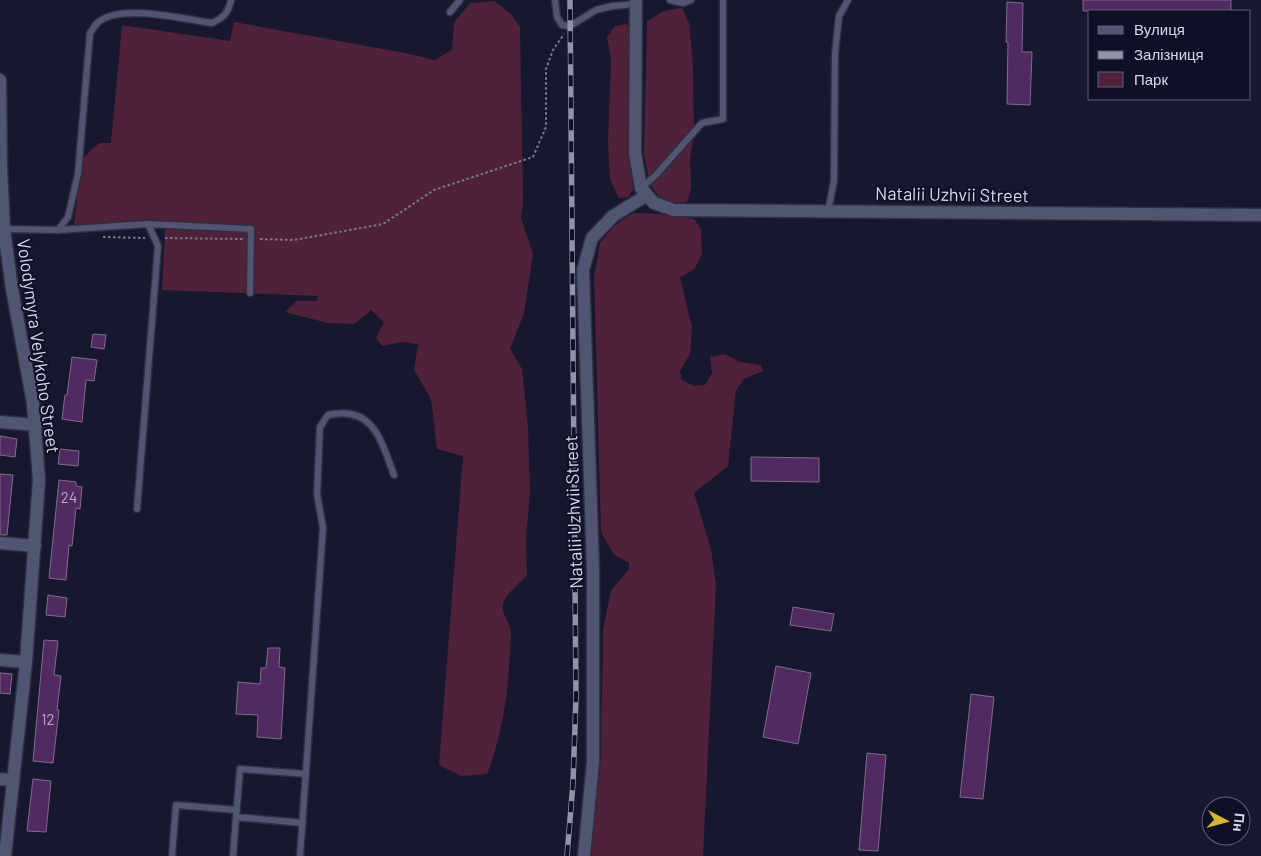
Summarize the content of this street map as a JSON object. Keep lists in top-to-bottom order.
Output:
{
  "streets": {
    "street": ["Natalii Uzhvii Street", "Volodymyra Velykoho Street"]
  },
  "house_numbers": ["24", "12"],
  "legend": ["Вулиця", "Залізниця", "Парк"],
  "north": "right"
}
